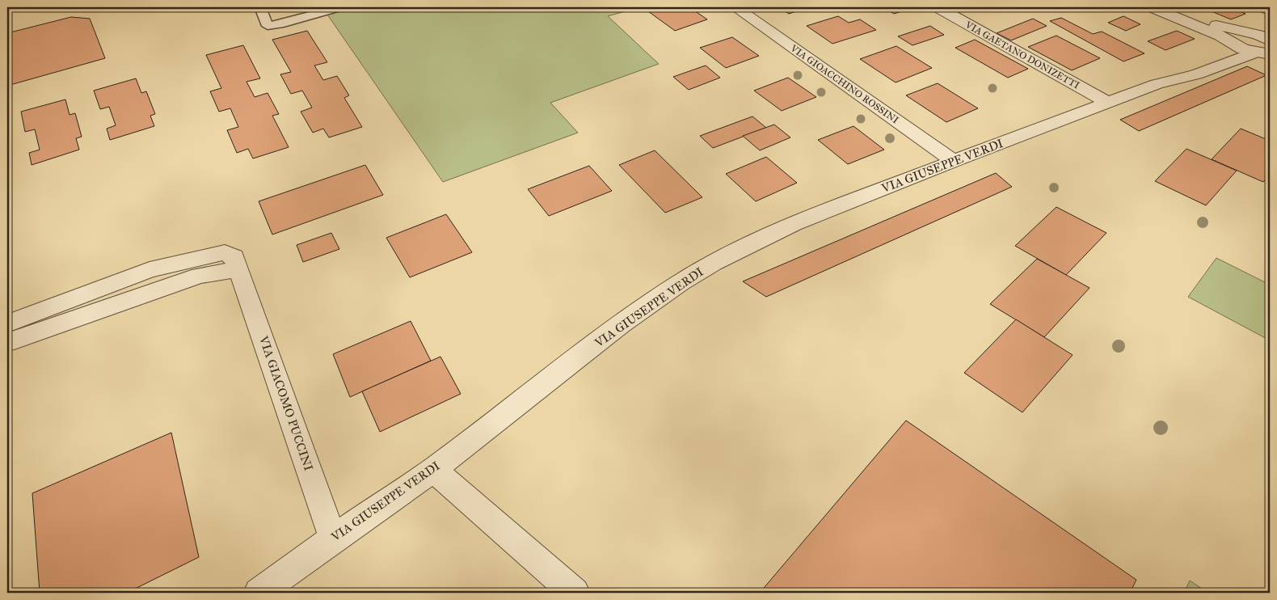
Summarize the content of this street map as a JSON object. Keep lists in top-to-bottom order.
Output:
{
  "streets": {
    "street": [
      "VIA GAETANO DONIZETTI",
      "VIA GIOACCHINO ROSSINI",
      "VIA GIUSEPPE VERDI",
      "VIA GIACOMO PUCCINI"
    ]
  },
  "crossings": [
    ["VIA GAETANO DONIZETTI", "VIA GIUSEPPE VERDI"],
    ["VIA GIOACCHINO ROSSINI", "VIA GIUSEPPE VERDI"],
    ["VIA GIUSEPPE VERDI", "VIA GIACOMO PUCCINI"]
  ]
}
